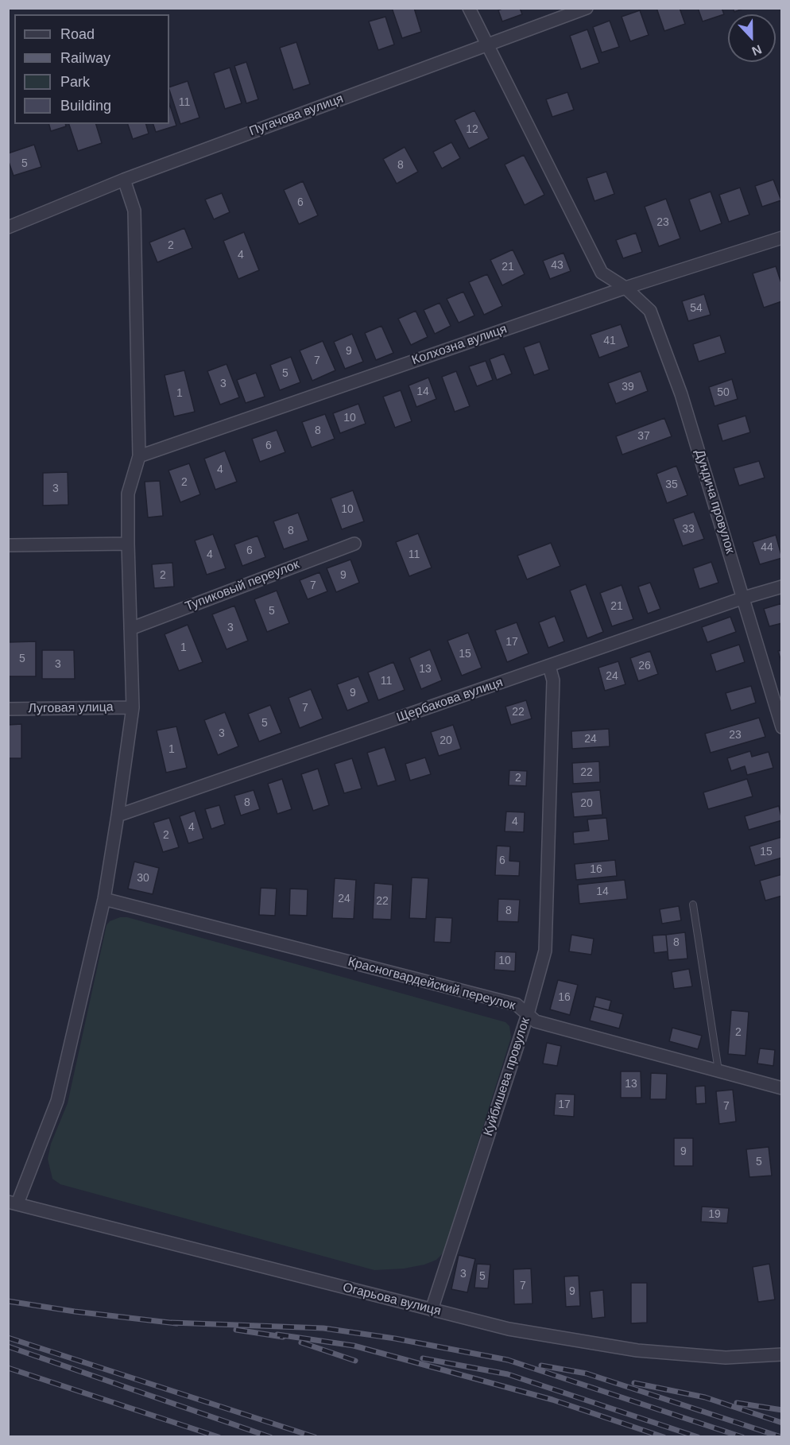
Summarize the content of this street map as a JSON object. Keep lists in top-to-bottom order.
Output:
{
  "streets": {
    "street": [
      "Пугачова вулиця",
      "Колхозна вулиця",
      "Дундича провулок",
      "Тупиковый переулок",
      "Щербакова вулиця",
      "Луговая улица",
      "Красногвардейский переулок",
      "Куйбишева провулок",
      "Огарьова вулиця"
    ]
  },
  "crossings": [
    ["Пугачова вулиця", "Дундича провулок"],
    ["Колхозна вулиця", "Дундича провулок"],
    ["Дундича провулок", "Щербакова вулиця"],
    ["Щербакова вулиця", "Куйбишева провулок"],
    ["Красногвардейский переулок", "Куйбишева провулок"],
    ["Куйбишева провулок", "Огарьова вулиця"]
  ],
  "house_numbers": [
    "11",
    "12",
    "5",
    "8",
    "6",
    "23",
    "2",
    "4",
    "43",
    "21",
    "54",
    "41",
    "9",
    "7",
    "5",
    "3",
    "39",
    "14",
    "50",
    "1",
    "10",
    "8",
    "37",
    "6",
    "4",
    "2",
    "35",
    "3",
    "10",
    "33",
    "8",
    "44",
    "6",
    "4",
    "11",
    "2",
    "9",
    "7",
    "21",
    "5",
    "3",
    "17",
    "1",
    "15",
    "5",
    "3",
    "26",
    "13",
    "24",
    "11",
    "9",
    "7",
    "22",
    "5",
    "3",
    "23",
    "24",
    "20",
    "1",
    "22",
    "2",
    "8",
    "20",
    "4",
    "4",
    "2",
    "15",
    "6",
    "16",
    "30",
    "14",
    "24",
    "22",
    "8",
    "8",
    "10",
    "16",
    "2",
    "13",
    "17",
    "7",
    "9",
    "5",
    "19",
    "3",
    "5",
    "7",
    "9"
  ],
  "legend": [
    "Road",
    "Railway",
    "Park",
    "Building"
  ],
  "north": "bottom"
}
